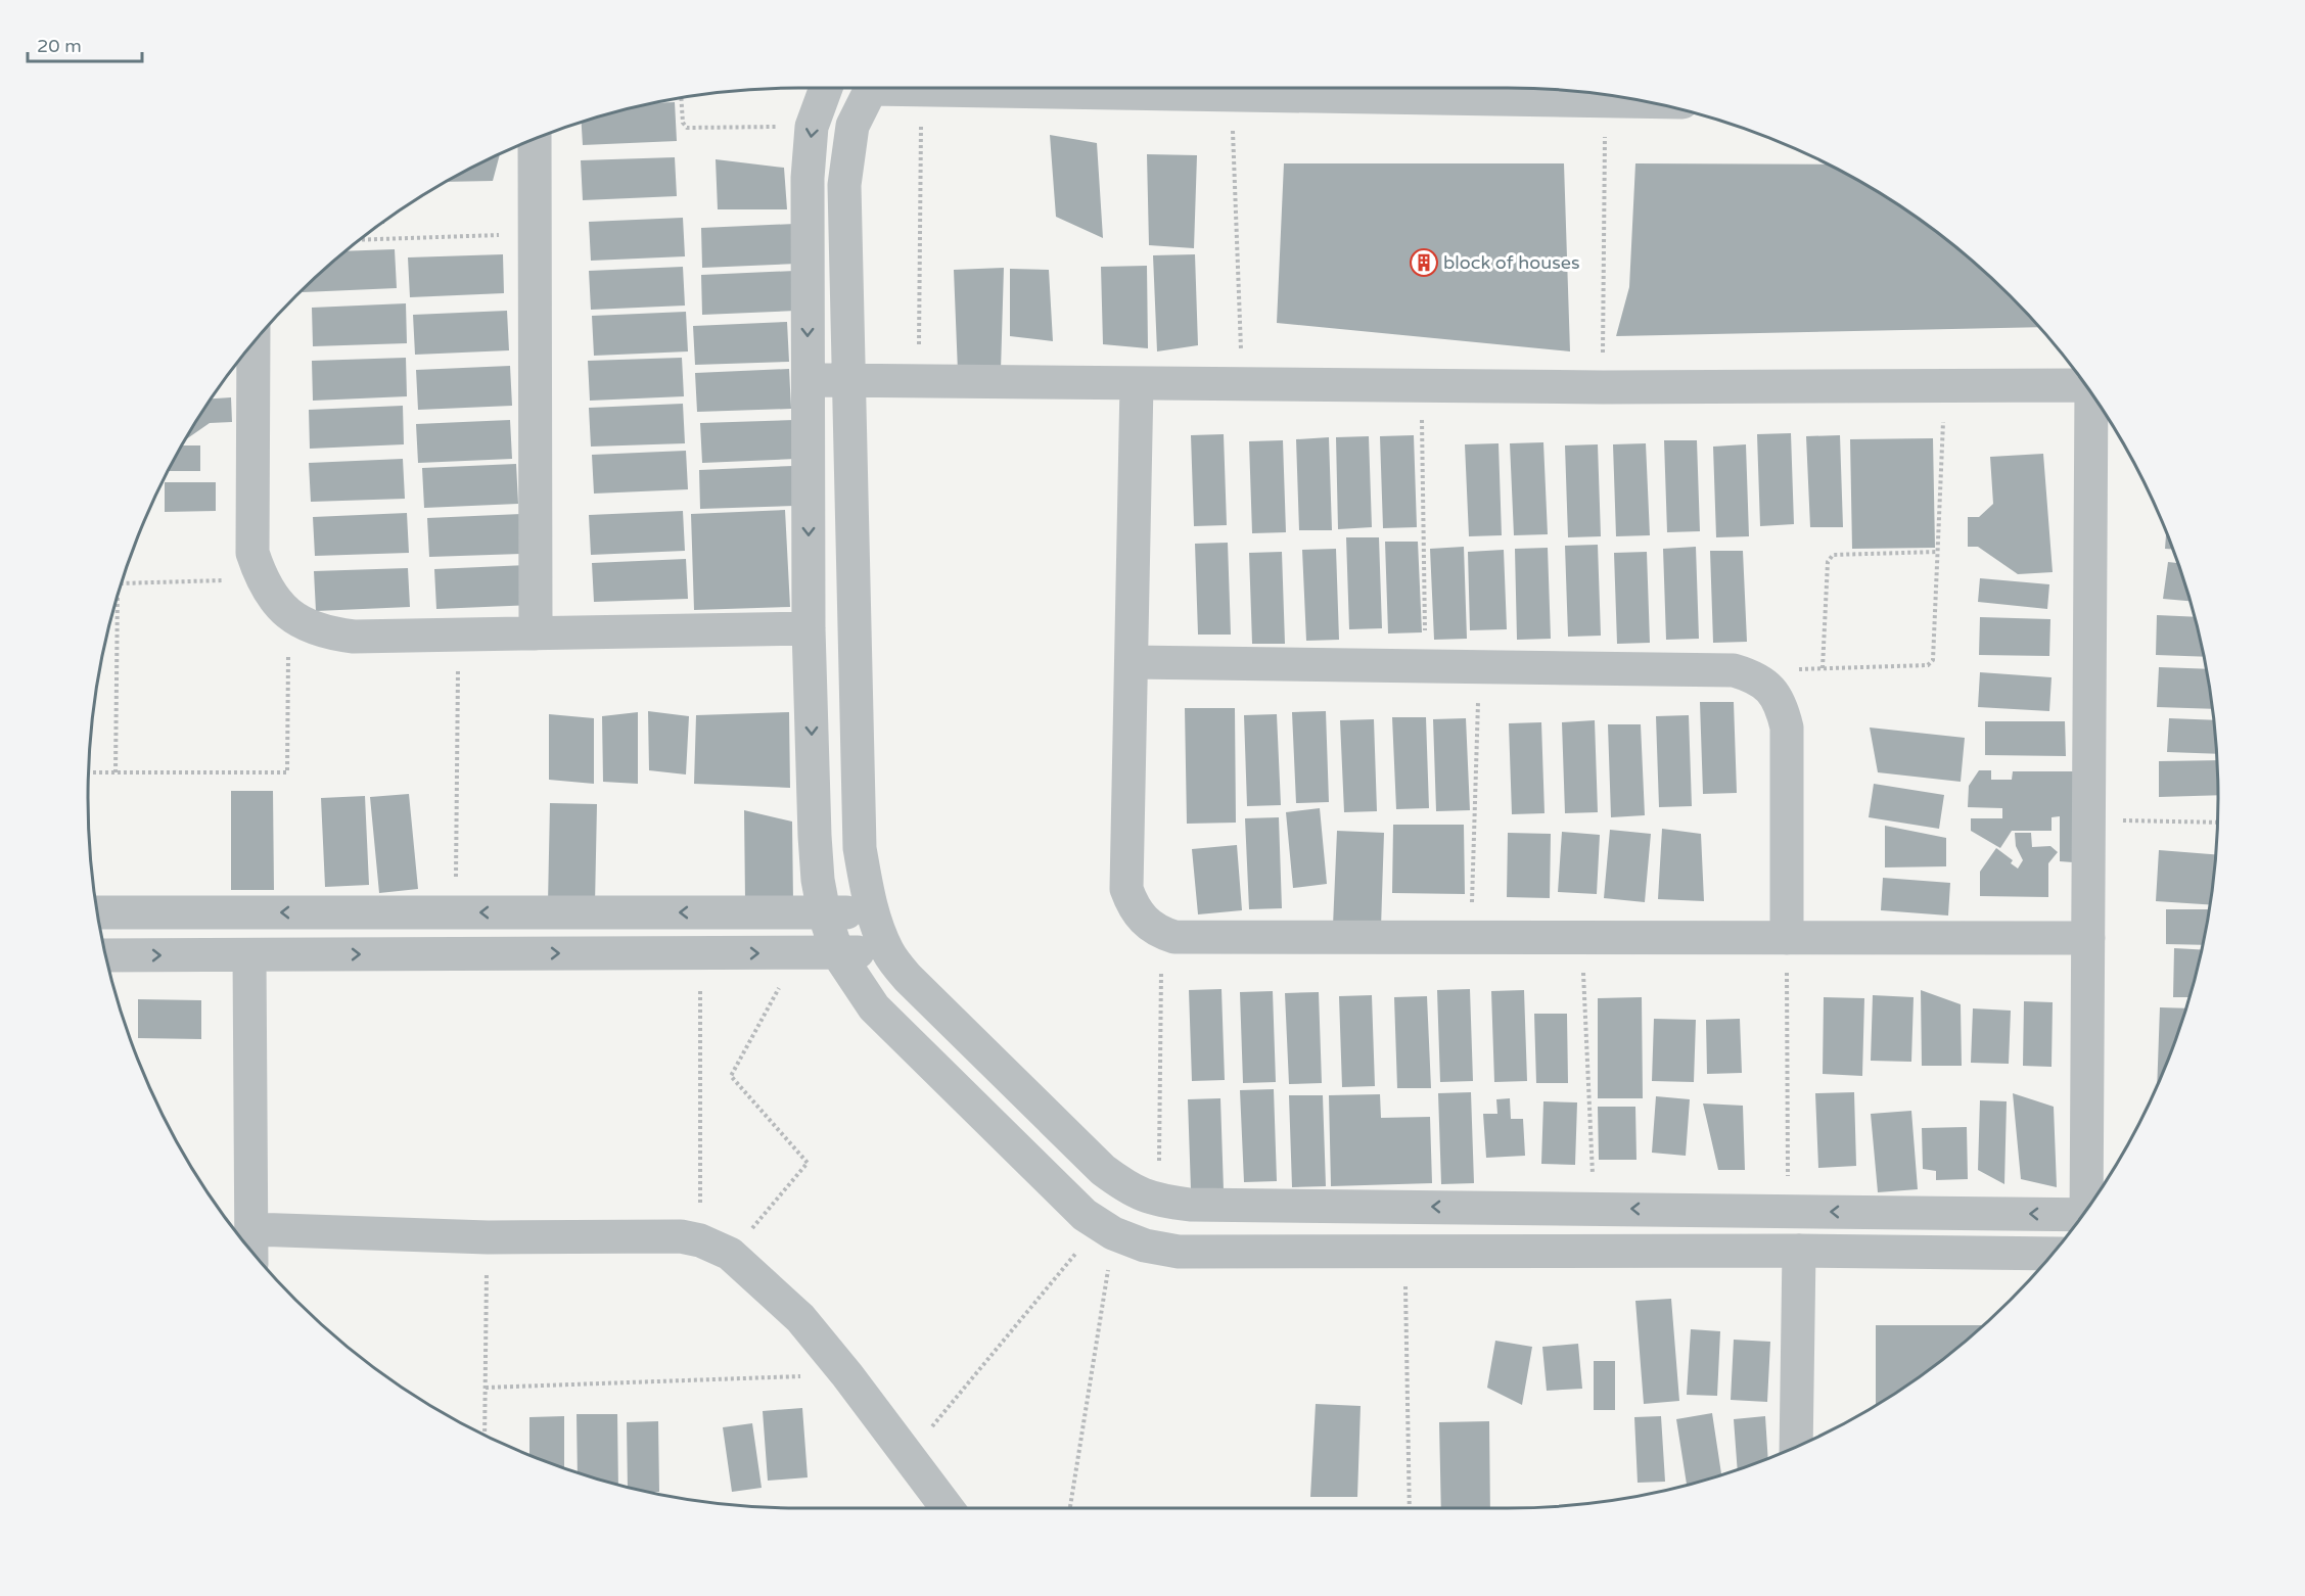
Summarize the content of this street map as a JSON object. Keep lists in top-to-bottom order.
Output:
{
  "places": {
    "building": ["block of houses"]
  },
  "scale_bar": "20 m"
}
